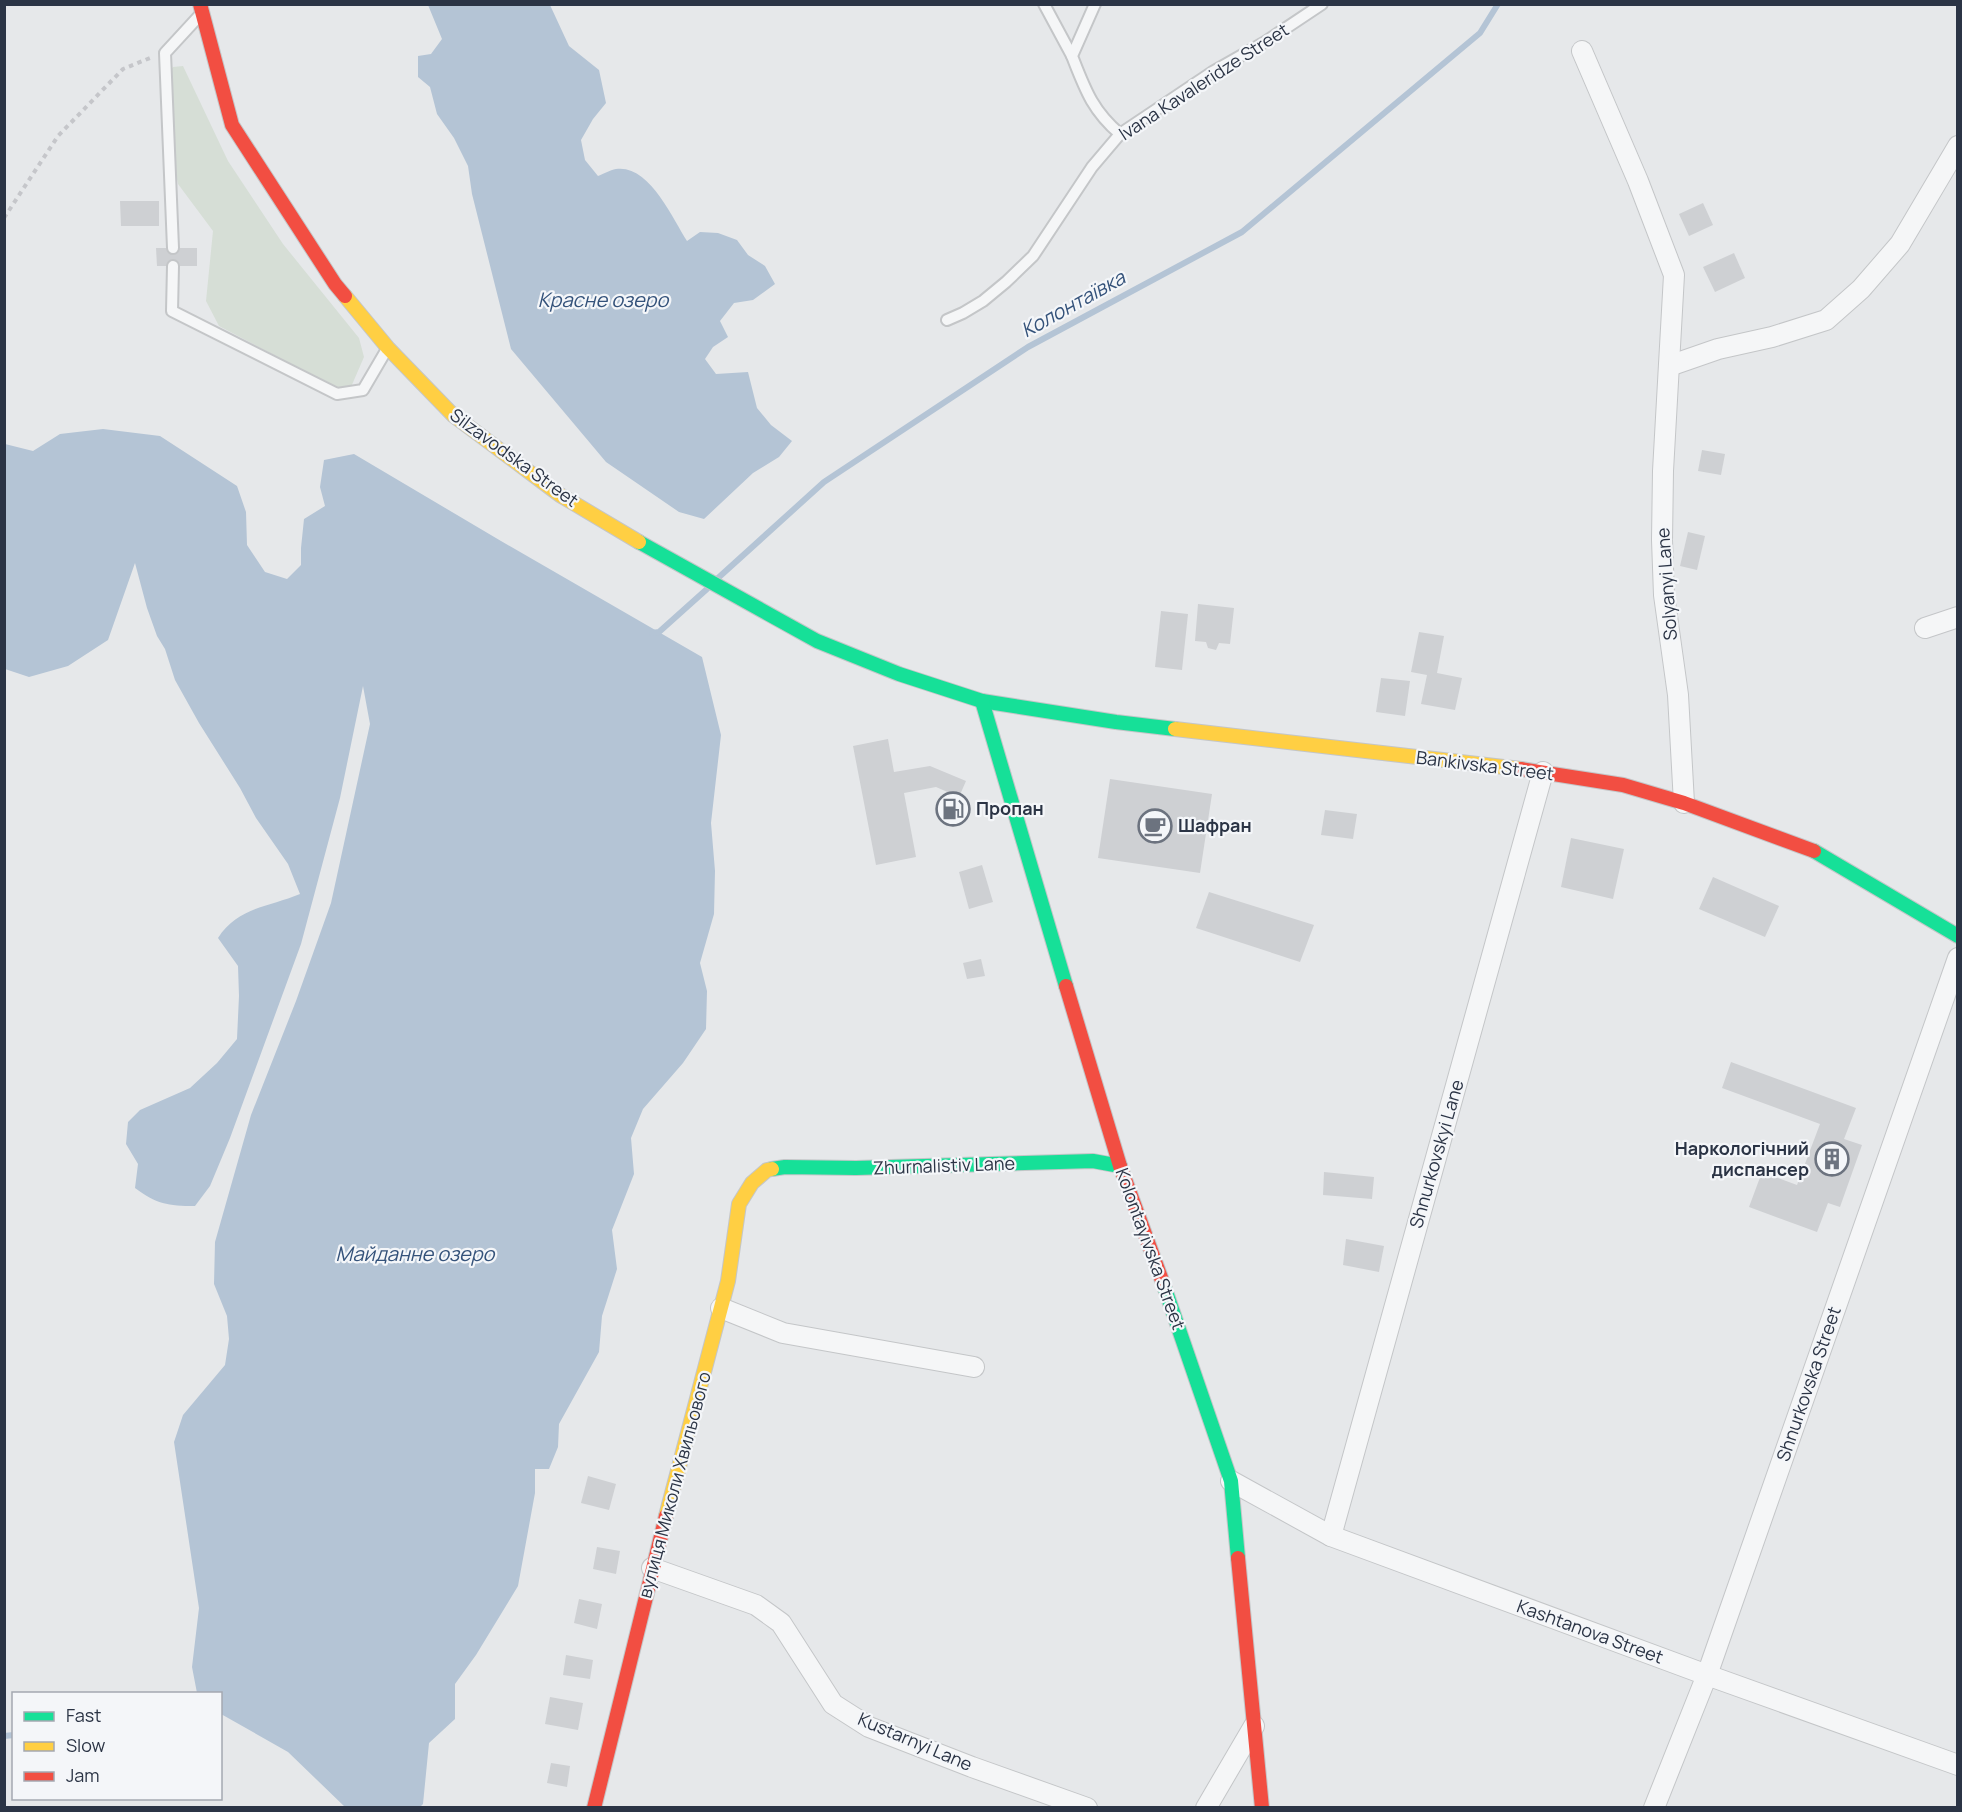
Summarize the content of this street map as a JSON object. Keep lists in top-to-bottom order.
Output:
{
  "streets": {
    "street": [
      "Silzavodska Street",
      "Solyanyi Lane",
      "Bankivska Street",
      "Shnurkovskyi Lane",
      "Zhurnalistiv Lane",
      "Kolontayivska Street",
      "Shnurkovska Street",
      "вулиця Миколи Хвильового",
      "Kashtanova Street",
      "Kustarnyi Lane"
    ],
    "lane": ["Ivana Kavaleridze Street"]
  },
  "crossings": [
    ["Silzavodska Street", "Bankivska Street"],
    ["Silzavodska Street", "Kolontayivska Street"],
    ["Solyanyi Lane", "Bankivska Street"],
    ["Bankivska Street", "Shnurkovskyi Lane"],
    ["Bankivska Street", "Kolontayivska Street"],
    ["Shnurkovskyi Lane", "Kashtanova Street"],
    ["Zhurnalistiv Lane", "Kolontayivska Street"],
    ["Zhurnalistiv Lane", "вулиця Миколи Хвильового"],
    ["Kolontayivska Street", "Kashtanova Street"],
    ["Shnurkovska Street", "Kashtanova Street"],
    ["вулиця Миколи Хвильового", "Kustarnyi Lane"]
  ],
  "water": ["Красне озеро", "Колонтаївка", "Майданне озеро"],
  "places": {
    "fuel station": ["Пропан"],
    "cafe": ["Шафран"],
    "building": ["Наркологічний диспансер"]
  },
  "legend": ["Fast", "Slow", "Jam"]
}
